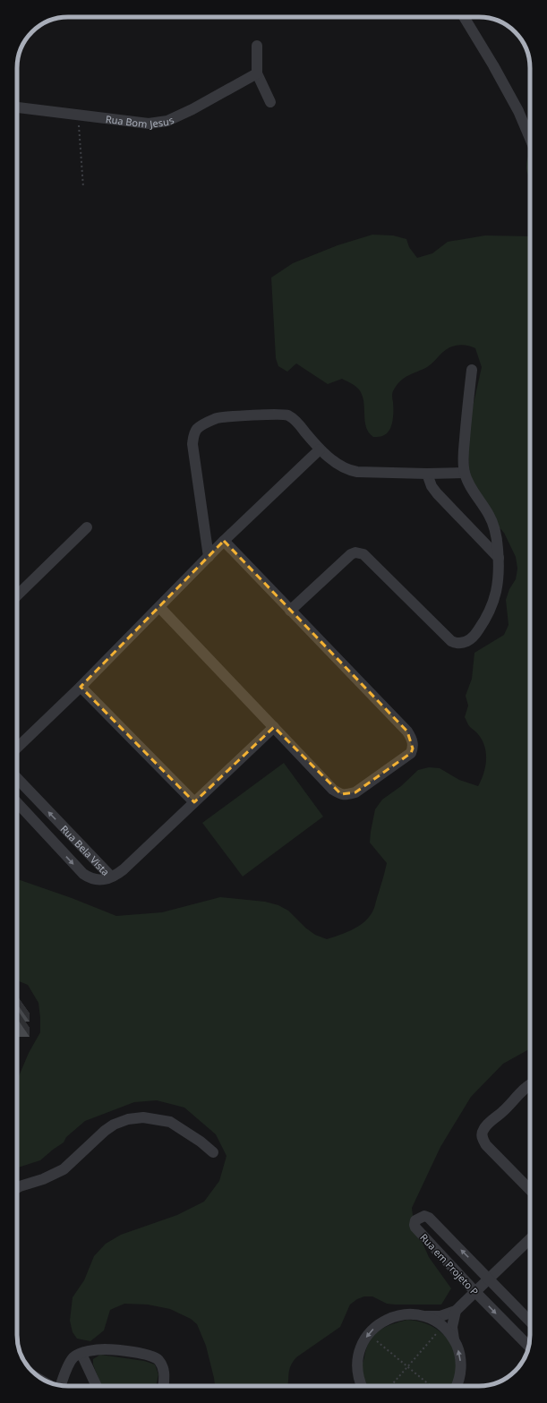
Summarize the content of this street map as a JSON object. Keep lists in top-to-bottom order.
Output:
{
  "streets": {
    "street": ["Rua Bom Jesus", "Rua Bela Vista", "Rua em Projeto P"]
  }
}
